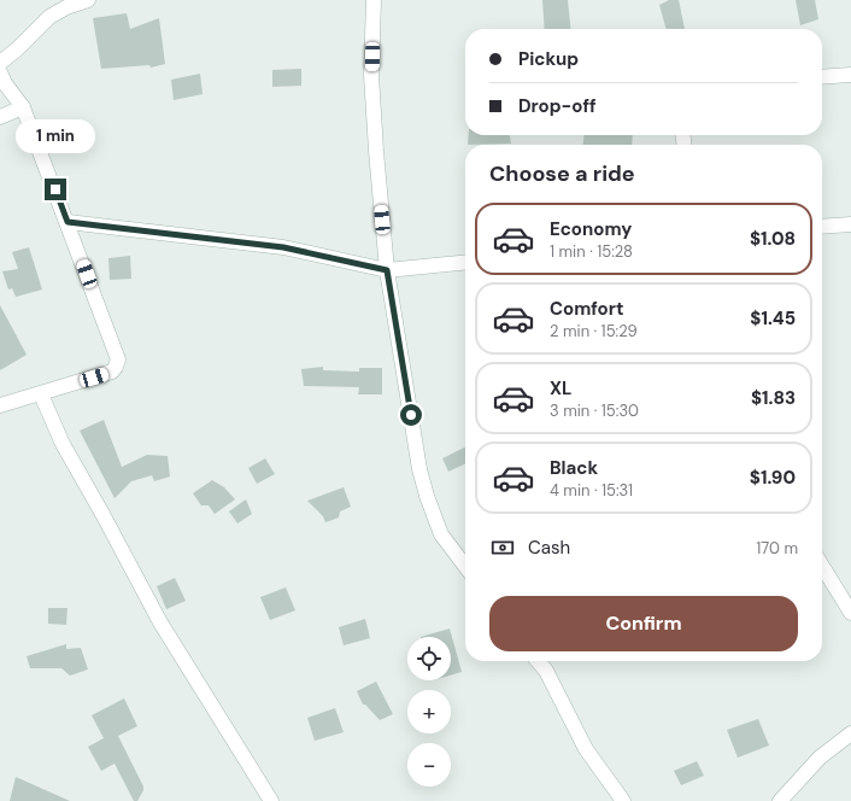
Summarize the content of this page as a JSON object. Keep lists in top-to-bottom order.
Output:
{
  "page": {
    "banner": ["Pickup", "Drop-off"],
    "bubble": "1 min",
    "heading": "Choose a ride",
    "list": [
      {
        "name": "Economy",
        "note": "1 min · 15:28",
        "value": "$1.08"
      },
      {
        "name": "Comfort",
        "note": "2 min · 15:29",
        "value": "$1.45"
      },
      {
        "name": "XL",
        "note": "3 min · 15:30",
        "value": "$1.83"
      },
      {
        "name": "Black",
        "note": "4 min · 15:31",
        "value": "$1.90"
      }
    ],
    "pay": ["Cash", "170 m"],
    "buttons": "Confirm",
    "map_buttons": ["+", "−"]
  }
}
